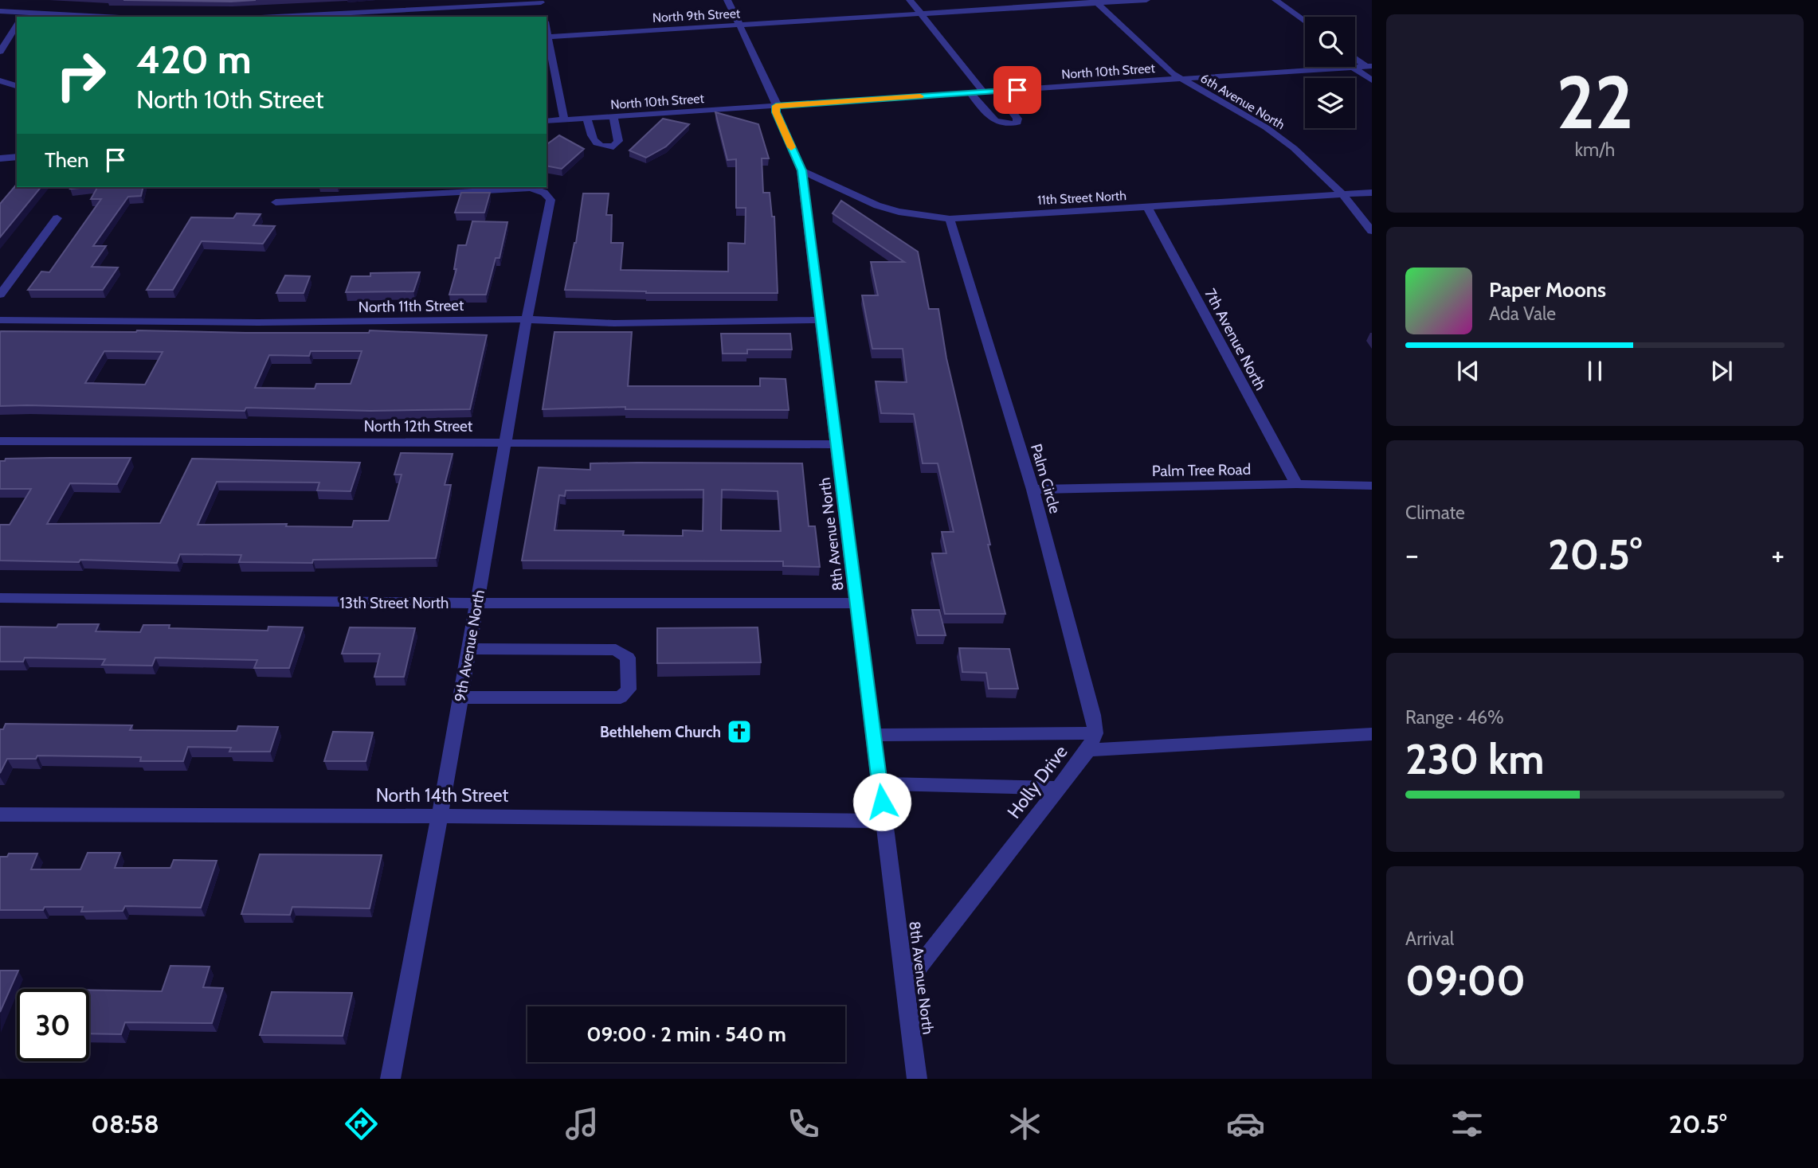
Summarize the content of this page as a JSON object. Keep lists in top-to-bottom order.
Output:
{
  "streets": {
    "street": [
      "North 9th Street",
      "North 10th Street",
      "6th Avenue North",
      "11th Street North",
      "North 11th Street",
      "7th Avenue North",
      "North 12th Street",
      "Palm Tree Road",
      "Palm Circle",
      "8th Avenue North",
      "13th Street North",
      "9th Avenue North",
      "Holly Drive",
      "North 14th Street"
    ]
  },
  "crossings": [
    ["North 9th Street", "6th Avenue North"],
    ["North 9th Street", "8th Avenue North"],
    ["North 10th Street", "6th Avenue North"],
    ["North 10th Street", "8th Avenue North"],
    ["6th Avenue North", "11th Street North"],
    ["11th Street North", "7th Avenue North"],
    ["11th Street North", "Palm Circle"],
    ["11th Street North", "8th Avenue North"],
    ["North 11th Street", "8th Avenue North"],
    ["North 11th Street", "9th Avenue North"],
    ["7th Avenue North", "Palm Tree Road"],
    ["North 12th Street", "8th Avenue North"],
    ["North 12th Street", "9th Avenue North"],
    ["Palm Tree Road", "Palm Circle"],
    ["8th Avenue North", "13th Street North"],
    ["8th Avenue North", "Holly Drive"],
    ["8th Avenue North", "North 14th Street"],
    ["13th Street North", "9th Avenue North"],
    ["9th Avenue North", "North 14th Street"]
  ],
  "places": {
    "church": ["Bethlehem Church"]
  },
  "page": {
    "tile": [
      ["22", "km/h"],
      "Climate",
      ["Range · 46%", "230 km"],
      ["Arrival", "09:00"]
    ],
    "turn": ["420 m", "North 10th Street"],
    "then": "Then",
    "song": ["Paper Moons", "Ada Vale"],
    "heat": ["−", "20.5°", "+"],
    "limit": "30",
    "trip": "09:00 · 2 min · 540 m",
    "tabs": ["08:58", "20.5°"]
  }
}
